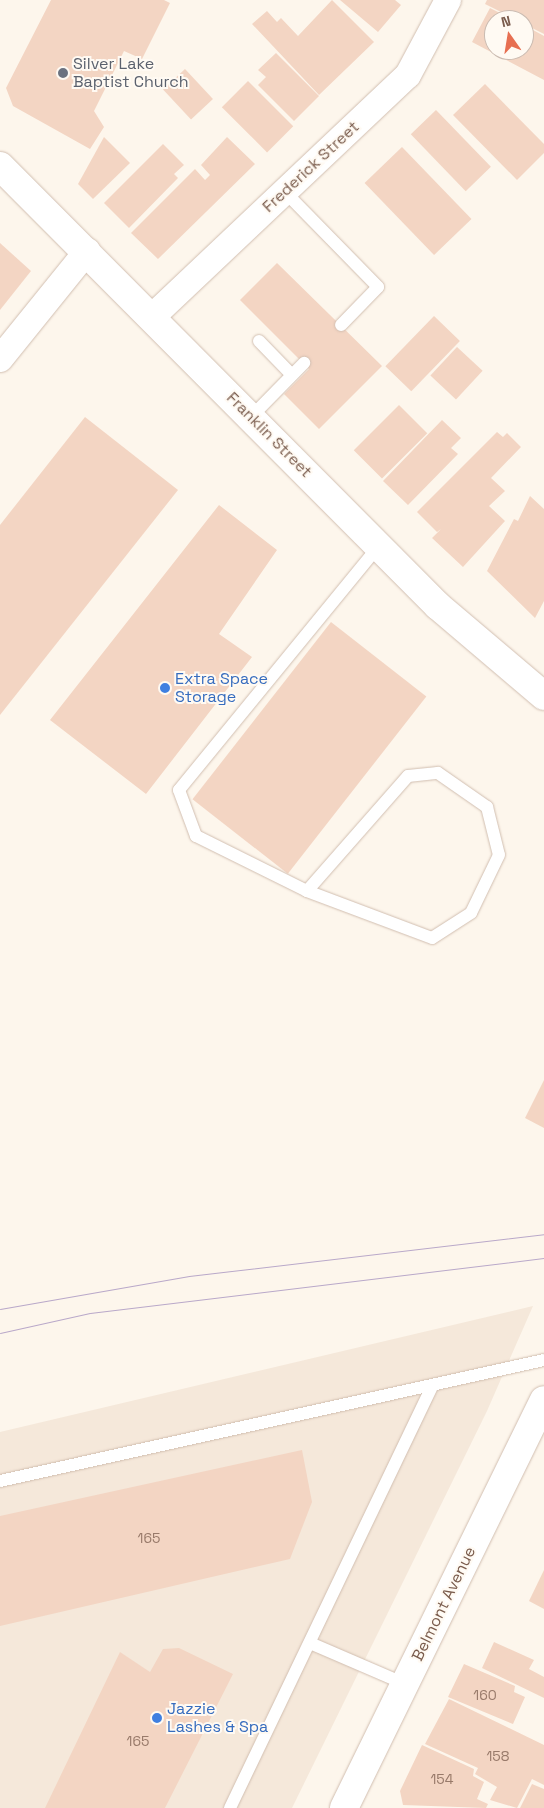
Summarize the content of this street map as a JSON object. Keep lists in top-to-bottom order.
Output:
{
  "streets": {
    "main road": ["Franklin Street", "Belmont Avenue"],
    "street": ["Frederick Street"]
  },
  "crossings": [
    ["Frederick Street", "Franklin Street"]
  ],
  "places": ["Silver Lake Baptist Church", "Extra Space Storage", "Jazzie Lashes & Spa"],
  "house_numbers": [
    "165",
    "160",
    "165",
    "158",
    "154"
  ],
  "north": "top"
}
